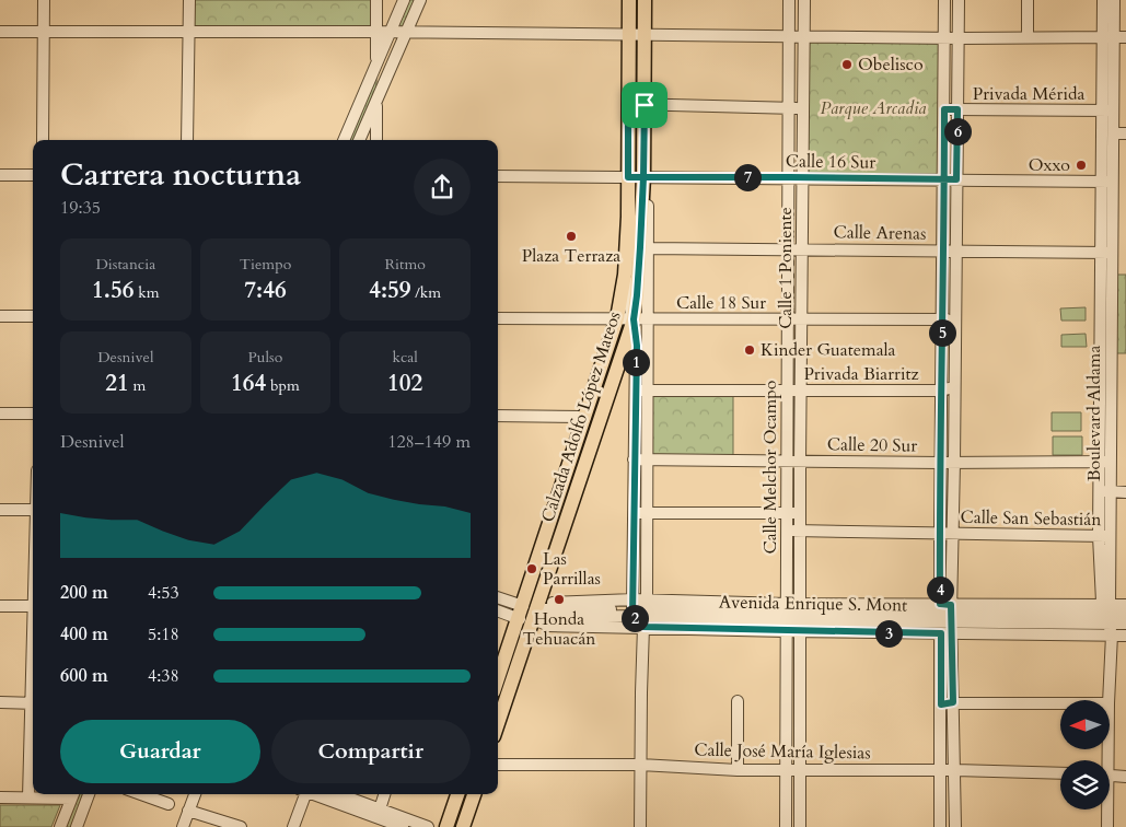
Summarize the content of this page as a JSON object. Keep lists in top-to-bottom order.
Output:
{
  "streets": {
    "main road": ["Calzada Adolfo López Mateos"],
    "street": [
      "Privada Mérida",
      "Calle 16 Sur",
      "Calle Arenas",
      "Calle 1 Poniente",
      "Calle 18 Sur",
      "Privada Biarritz",
      "Boulevard Aldama",
      "Calle 20 Sur",
      "Calle Melchor Ocampo",
      "Calle San Sebastián",
      "Avenida Enrique S. Mont",
      "Calle José María Iglesias"
    ]
  },
  "crossings": [
    ["Privada Mérida", "Boulevard Aldama"],
    ["Calle 16 Sur", "Calle 1 Poniente"],
    ["Calle 16 Sur", "Boulevard Aldama"],
    ["Calle 16 Sur", "Calzada Adolfo López Mateos"],
    ["Calle 16 Sur", "Calle Melchor Ocampo"],
    ["Calle Arenas", "Calle 1 Poniente"],
    ["Calle Arenas", "Boulevard Aldama"],
    ["Calle Arenas", "Calle Melchor Ocampo"],
    ["Calle 1 Poniente", "Calle 18 Sur"],
    ["Calle 1 Poniente", "Privada Biarritz"],
    ["Calle 1 Poniente", "Calle 20 Sur"],
    ["Calle 1 Poniente", "Calle San Sebastián"],
    ["Calle 1 Poniente", "Avenida Enrique S. Mont"],
    ["Calle 18 Sur", "Calzada Adolfo López Mateos"],
    ["Calle 18 Sur", "Calle Melchor Ocampo"],
    ["Privada Biarritz", "Calle Melchor Ocampo"],
    ["Boulevard Aldama", "Calle 20 Sur"],
    ["Boulevard Aldama", "Calle San Sebastián"],
    ["Calle 20 Sur", "Calle Melchor Ocampo"],
    ["Calle Melchor Ocampo", "Calle San Sebastián"],
    ["Calle Melchor Ocampo", "Avenida Enrique S. Mont"],
    ["Calle Melchor Ocampo", "Calle José María Iglesias"]
  ],
  "parks": ["Parque Arcadia"],
  "places": [
    "Obelisco",
    "Oxxo",
    "Plaza Terraza",
    "Kinder Guatemala",
    "Las Parrillas",
    "Honda Tehuacán"
  ],
  "north": "left",
  "page": {
    "pins": [
      "6",
      "7",
      "5",
      "1",
      "4",
      "2",
      "3"
    ],
    "heading": ["Carrera nocturna", "19:35"],
    "stats": [
      ["Distancia", "1.56 km"],
      ["Tiempo", "7:46"],
      ["Ritmo", "4:59 /km"],
      ["Desnivel", "21 m"],
      ["Pulso", "164 bpm"],
      ["kcal", "102"]
    ],
    "chart": ["Desnivel", "128–149 m"],
    "list": [
      {
        "name": "200 m",
        "note": "4:53"
      },
      {
        "name": "400 m",
        "note": "5:18"
      },
      {
        "name": "600 m",
        "note": "4:38"
      }
    ],
    "buttons": ["Guardar", "Compartir"]
  }
}
